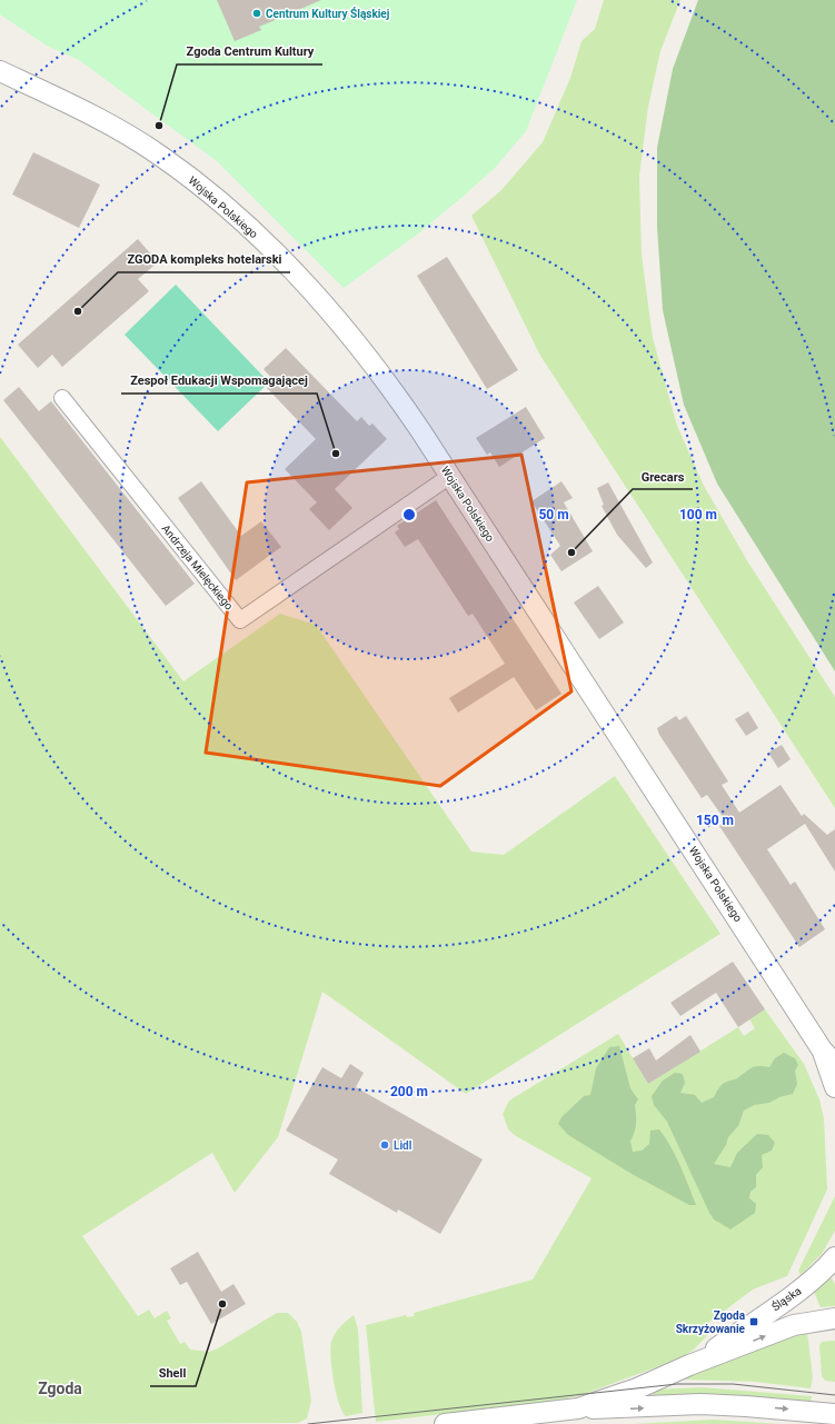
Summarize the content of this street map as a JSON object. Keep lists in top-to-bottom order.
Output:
{
  "streets": {
    "street": ["Wojska Polskiego", "Andrzeja Mielęckiego", "Śląska"]
  },
  "crossings": [
    ["Wojska Polskiego", "Andrzeja Mielęckiego"]
  ],
  "districts": ["Zgoda"],
  "places": {
    "other": [
      "Centrum Kultury Śląskiej",
      "Zgoda Centrum Kultury",
      "ZGODA kompleks hotelarski",
      "Zespoł Edukacji Wspomagającej",
      "Grecars",
      "Lidl",
      "Shell"
    ],
    "transit": ["Zgoda Skrzyżowanie"]
  },
  "rings": [
    "50 m",
    "100 m",
    "150 m",
    "200 m"
  ]
}
